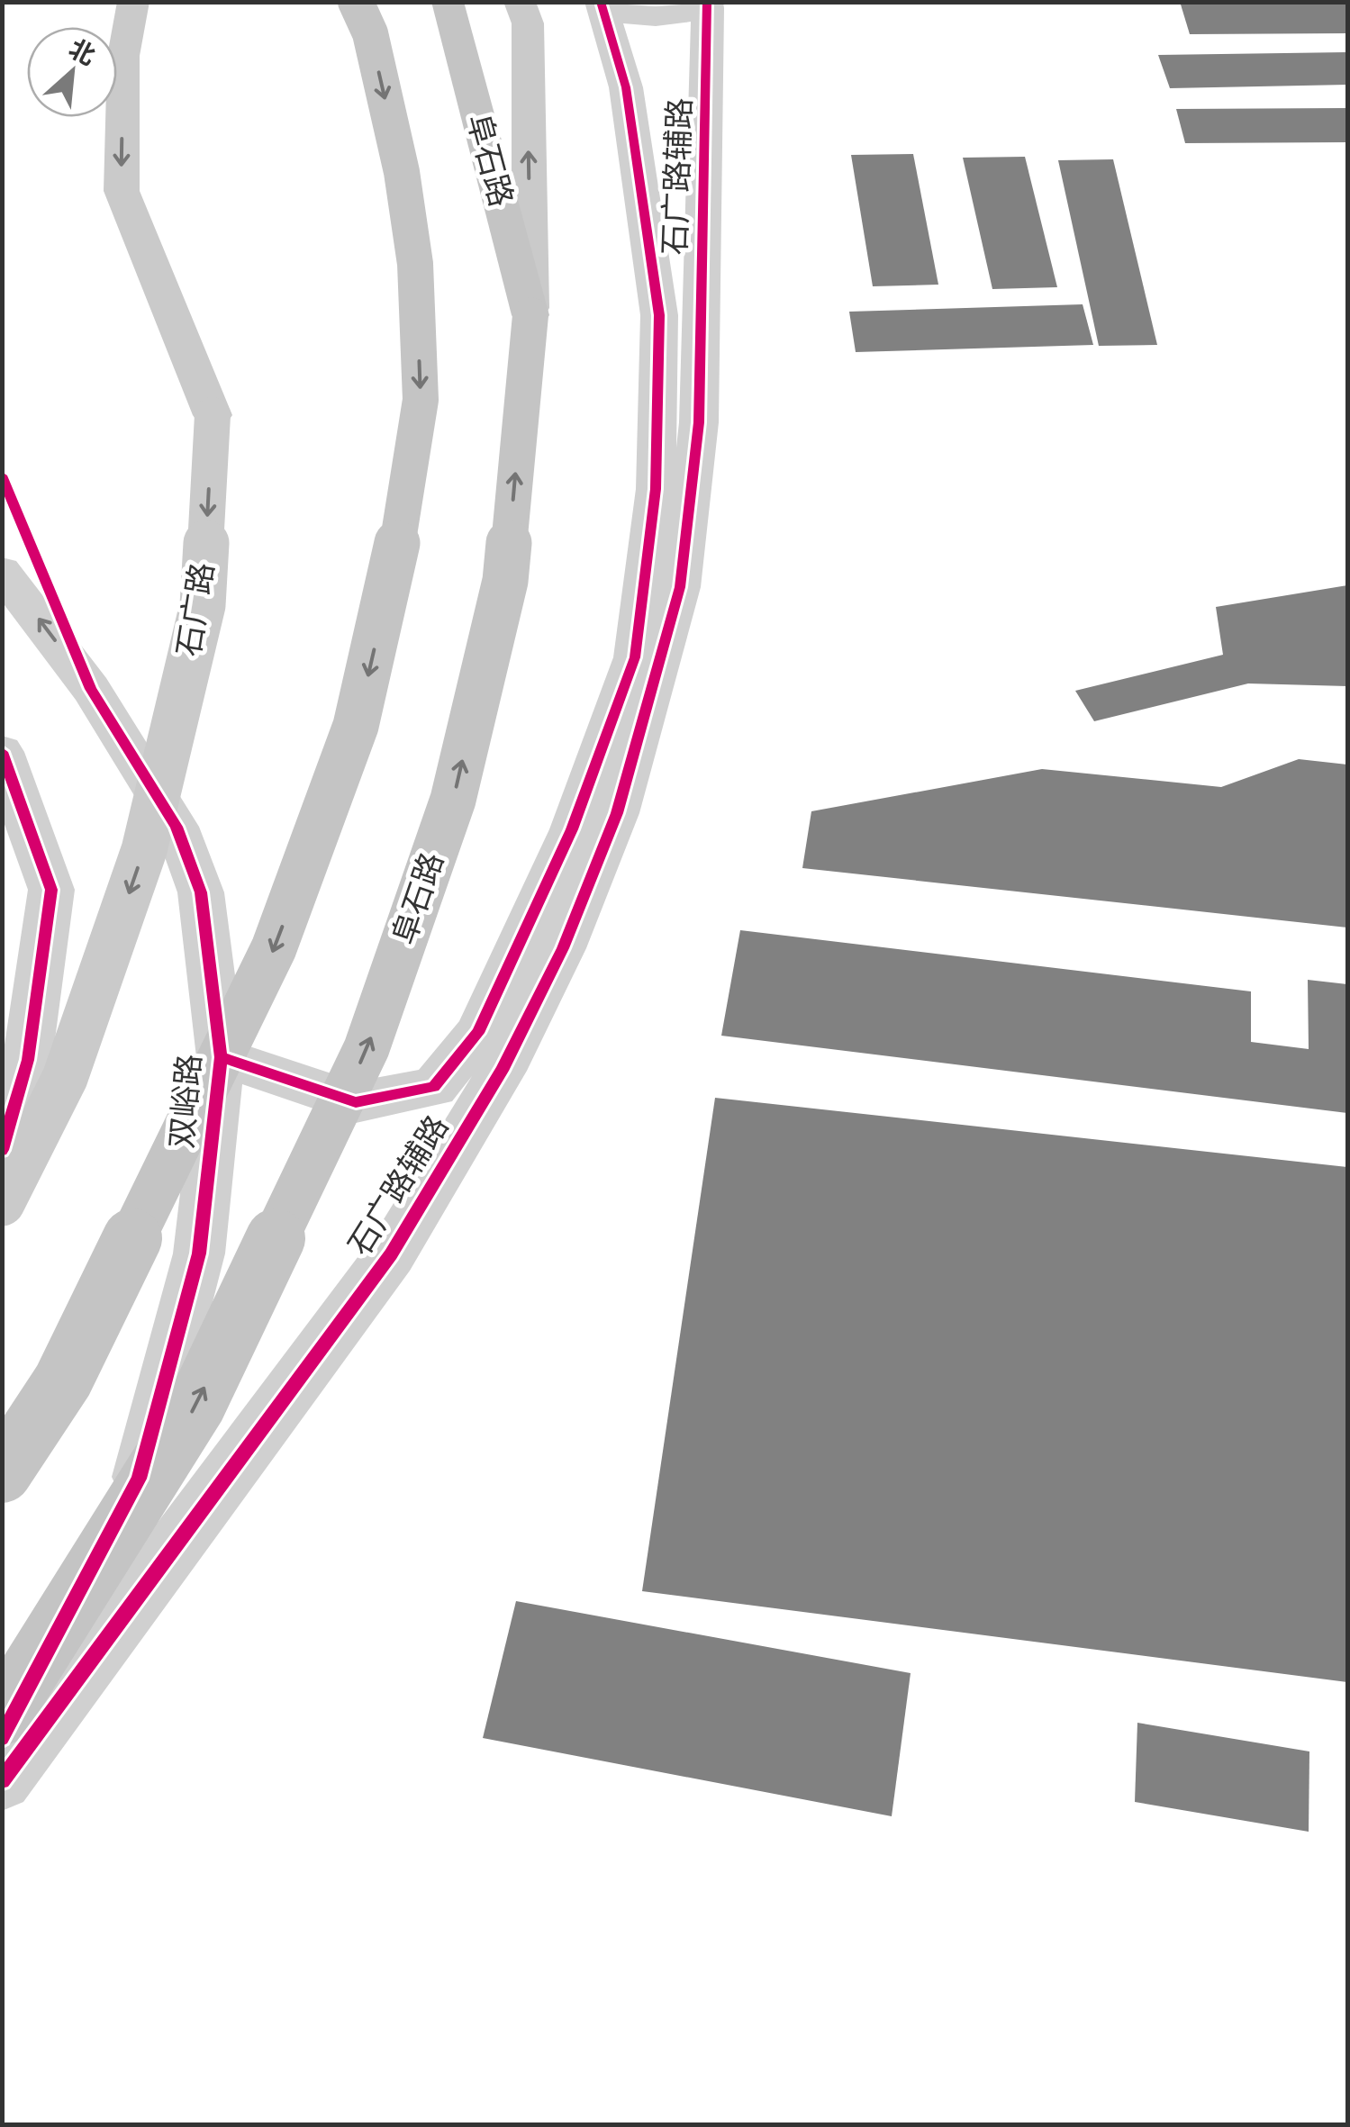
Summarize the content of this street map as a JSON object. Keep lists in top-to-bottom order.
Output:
{
  "streets": {
    "highway": ["阜石路"],
    "main road": ["石广路"],
    "street": ["石广路辅路", "双峪路"]
  },
  "crossings": [
    ["石广路辅路", "双峪路"]
  ],
  "one_way": ["石广路", "双峪路"],
  "north": "top right"
}
